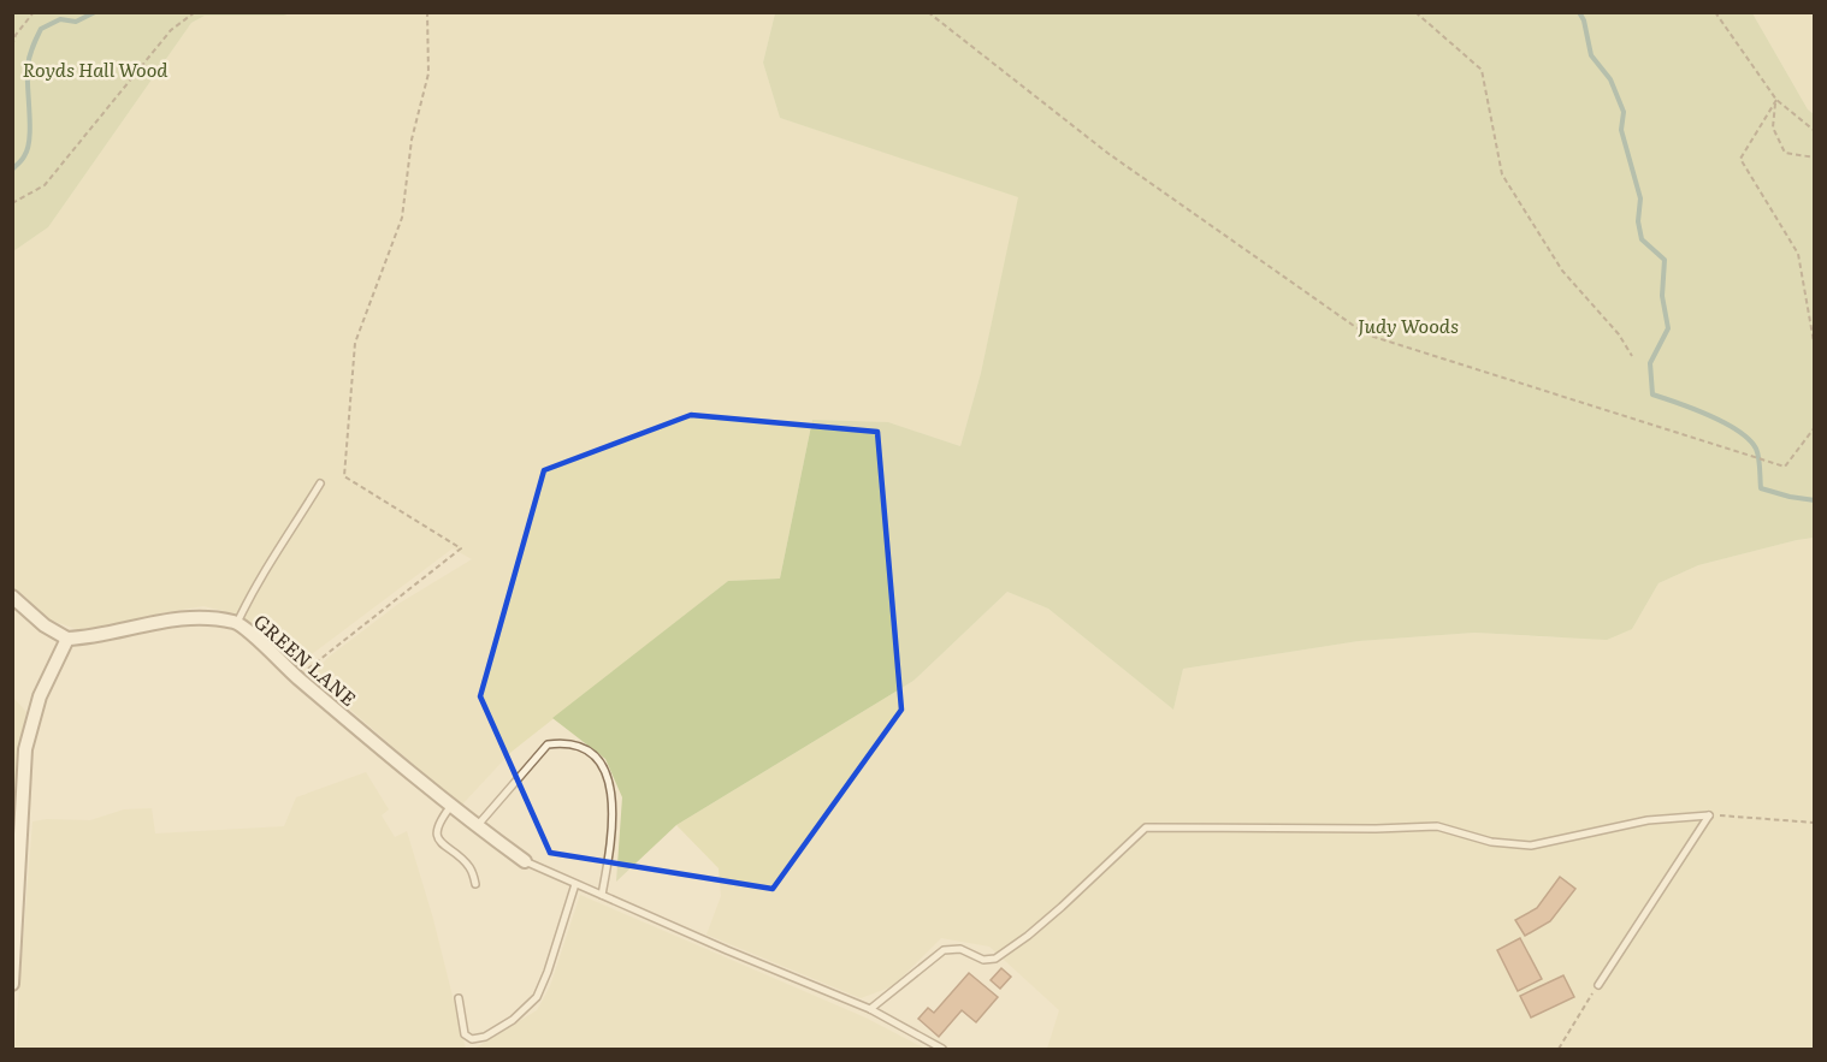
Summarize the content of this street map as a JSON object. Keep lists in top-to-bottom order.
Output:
{
  "streets": {
    "street": ["GREEN LANE"]
  },
  "parks": ["Royds Hall Wood", "Judy Woods"]
}
